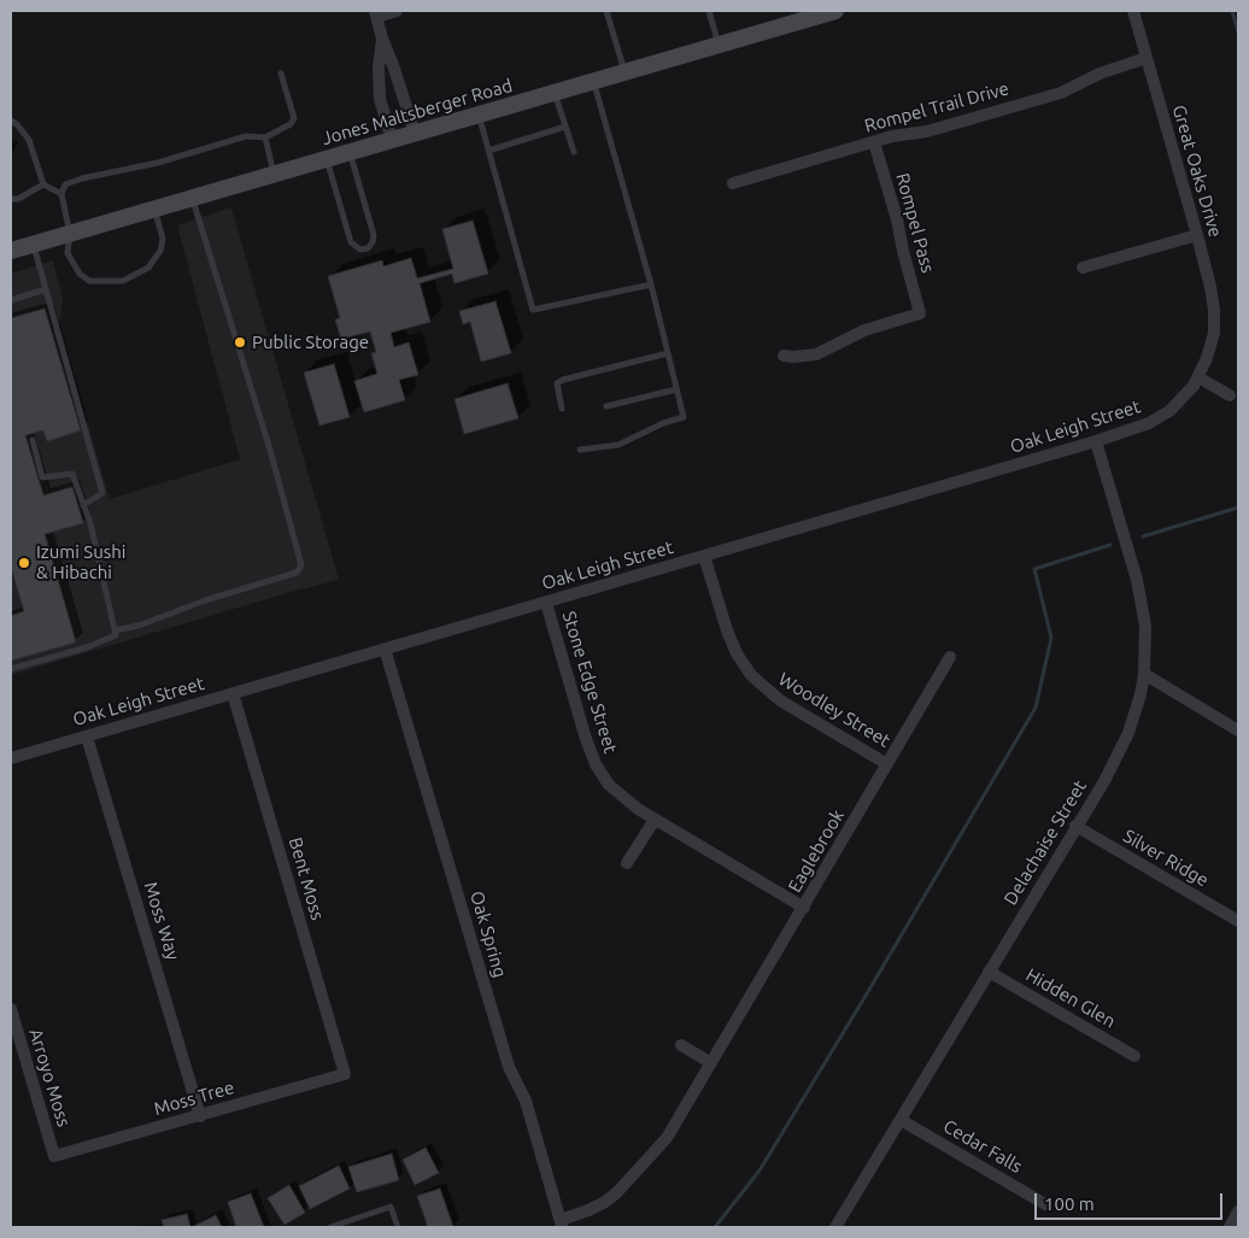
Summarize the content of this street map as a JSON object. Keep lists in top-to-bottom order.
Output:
{
  "streets": {
    "main road": ["Jones Maltsberger Road"],
    "street": [
      "Rompel Trail Drive",
      "Great Oaks Drive",
      "Rompel Pass",
      "Oak Leigh Street",
      "Stone Edge Street",
      "Woodley Street",
      "Delachaise Street",
      "Eaglebrook",
      "Silver Ridge",
      "Bent Moss",
      "Moss Way",
      "Oak Spring",
      "Hidden Glen",
      "Arroyo Moss",
      "Moss Tree",
      "Cedar Falls"
    ]
  },
  "crossings": [
    ["Rompel Trail Drive", "Great Oaks Drive"],
    ["Rompel Trail Drive", "Rompel Pass"],
    ["Great Oaks Drive", "Oak Leigh Street"],
    ["Oak Leigh Street", "Stone Edge Street"],
    ["Oak Leigh Street", "Woodley Street"],
    ["Oak Leigh Street", "Delachaise Street"],
    ["Oak Leigh Street", "Bent Moss"],
    ["Oak Leigh Street", "Moss Way"],
    ["Oak Leigh Street", "Oak Spring"],
    ["Stone Edge Street", "Eaglebrook"],
    ["Woodley Street", "Eaglebrook"],
    ["Delachaise Street", "Silver Ridge"],
    ["Delachaise Street", "Hidden Glen"],
    ["Delachaise Street", "Cedar Falls"],
    ["Eaglebrook", "Oak Spring"],
    ["Bent Moss", "Moss Tree"],
    ["Moss Way", "Moss Tree"],
    ["Arroyo Moss", "Moss Tree"]
  ],
  "places": ["Public Storage", "Izumi Sushi & Hibachi"],
  "scale_bar": "100 m"
}
